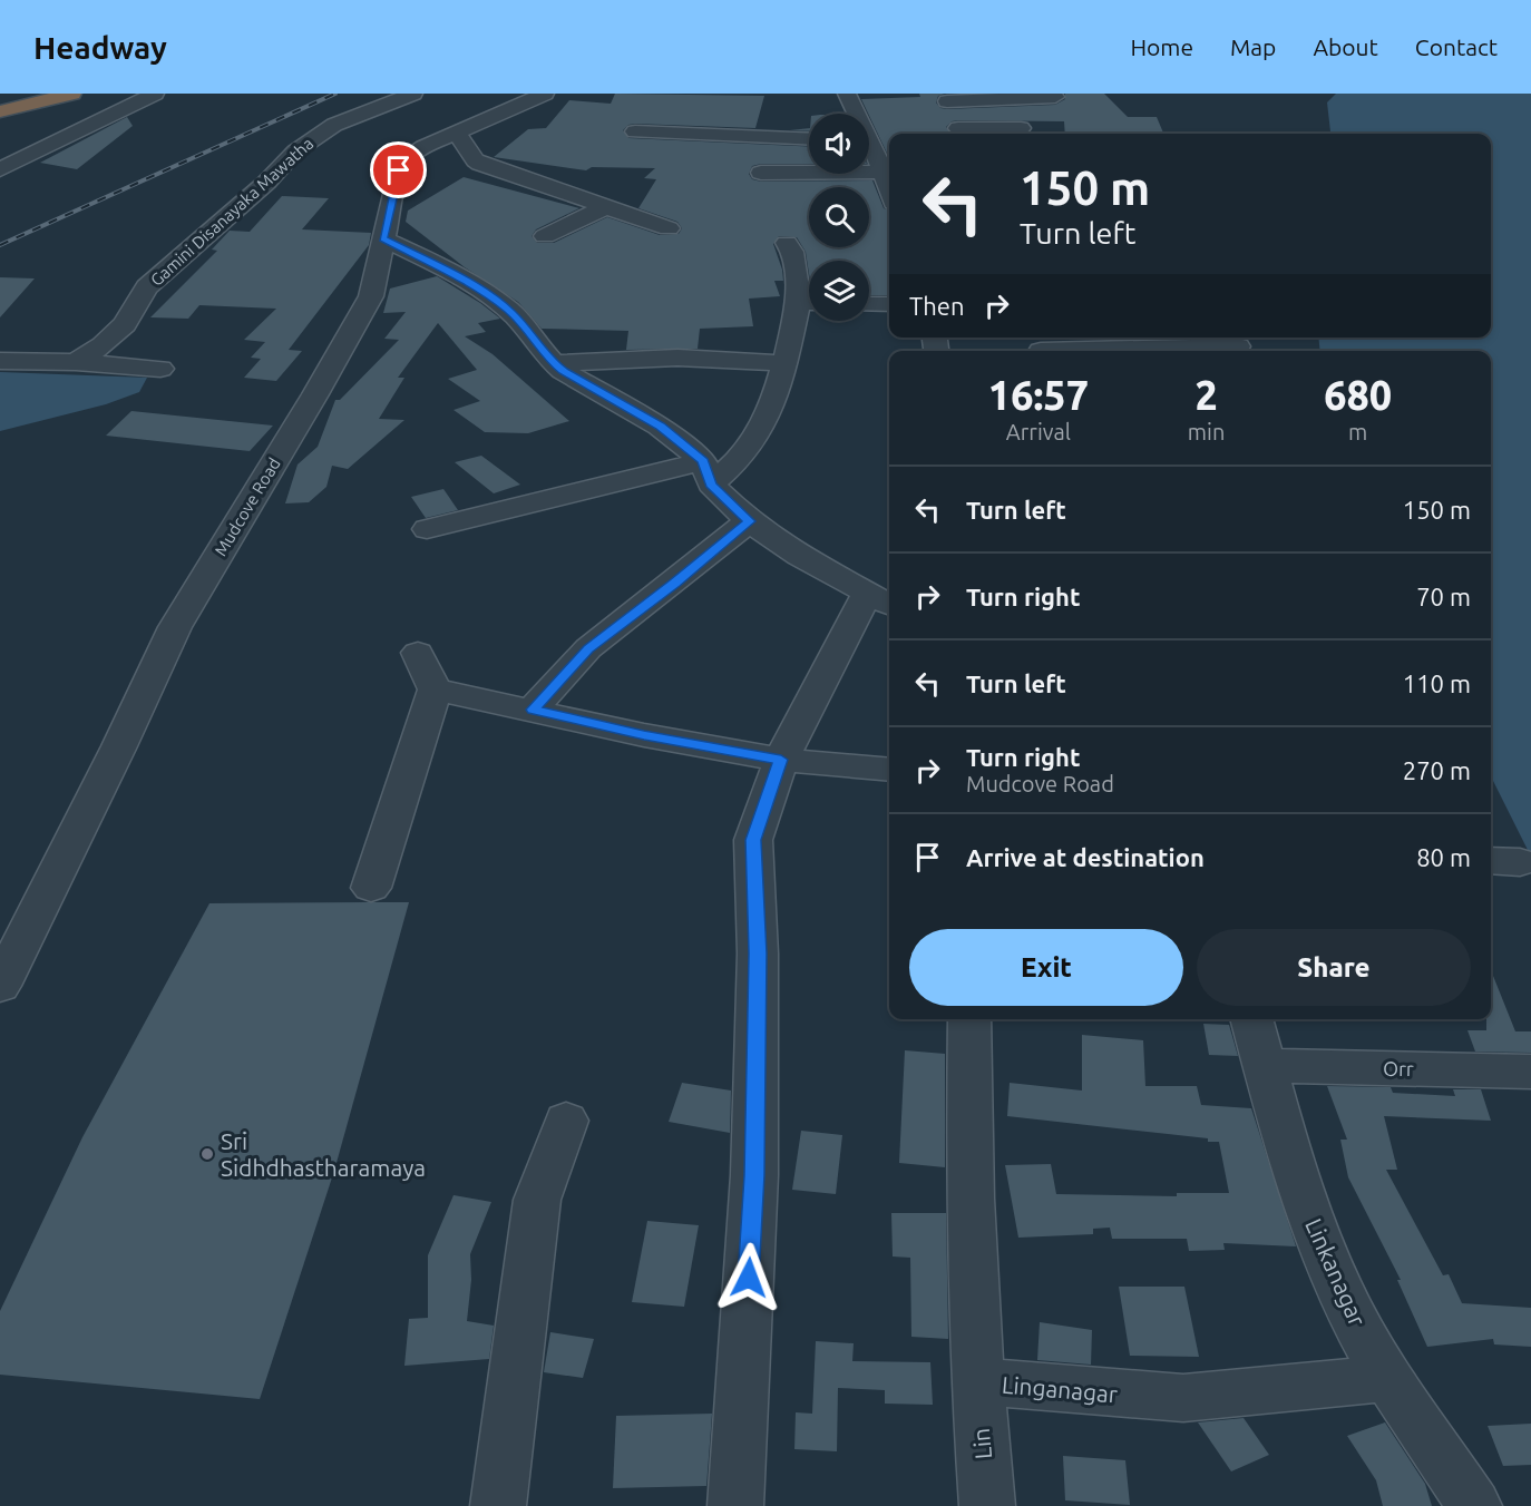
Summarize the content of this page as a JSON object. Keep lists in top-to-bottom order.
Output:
{
  "streets": {
    "street": [
      "Gamini Disanayaka Mawatha",
      "Mudcove Road",
      "Orr",
      "Linkanagar",
      "Linganagar",
      "Lin"
    ]
  },
  "crossings": [
    ["Orr", "Linkanagar"],
    ["Linkanagar", "Linganagar"],
    ["Linganagar", "Lin"]
  ],
  "places": ["Sri Sidhdhastharamaya"],
  "page": {
    "header": "Headway",
    "nav": [
      "Home",
      "Map",
      "About",
      "Contact"
    ],
    "turn": ["150 m", "Turn left"],
    "then": "Then",
    "eta": [
      "16:57",
      "Arrival",
      "2",
      "min",
      "680",
      "m"
    ],
    "list": [
      {
        "name": "Turn left",
        "value": "150 m"
      },
      {
        "name": "Turn right",
        "value": "70 m"
      },
      {
        "name": "Turn left",
        "value": "110 m"
      },
      {
        "name": "Turn right",
        "note": "Mudcove Road",
        "value": "270 m"
      },
      {
        "name": "Arrive at destination",
        "value": "80 m"
      }
    ],
    "buttons": ["Exit", "Share"]
  }
}
